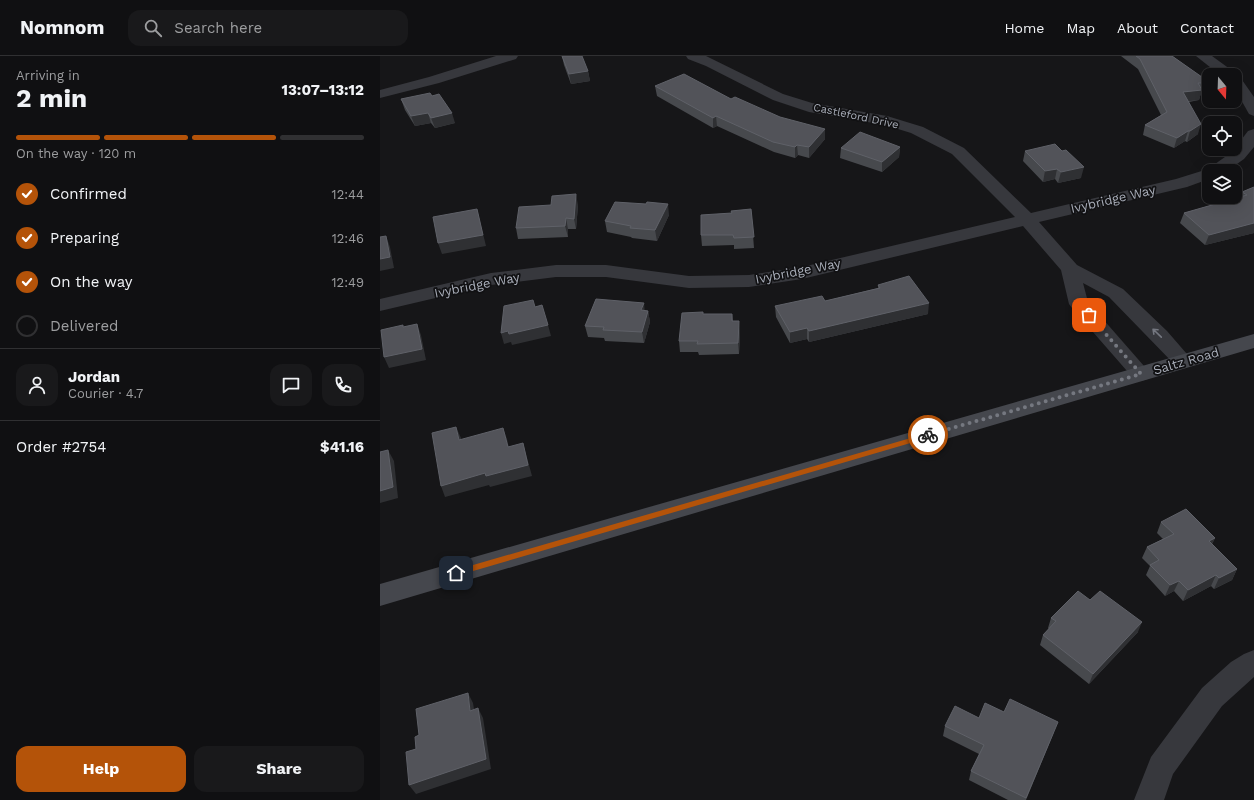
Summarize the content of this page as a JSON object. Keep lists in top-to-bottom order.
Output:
{
  "streets": {
    "street": ["Castleford Drive", "Ivybridge Way", "Saltz Road"]
  },
  "crossings": [
    ["Castleford Drive", "Ivybridge Way"],
    ["Castleford Drive", "Saltz Road"]
  ],
  "north": "bottom",
  "page": {
    "header": "Nomnom",
    "search": "Search here",
    "nav": [
      "Home",
      "Map",
      "About",
      "Contact"
    ],
    "heading": ["2 min", "Arriving in", "13:07–13:12"],
    "panel": [
      "Jordan",
      "Courier · 4.7",
      "Order #2754",
      "$41.16"
    ],
    "bar": "On the way · 120 m",
    "list": [
      ["Confirmed", "12:44"],
      ["Preparing", "12:46"],
      ["On the way", "12:49"],
      "Delivered"
    ],
    "buttons": ["Help", "Share"]
  }
}
